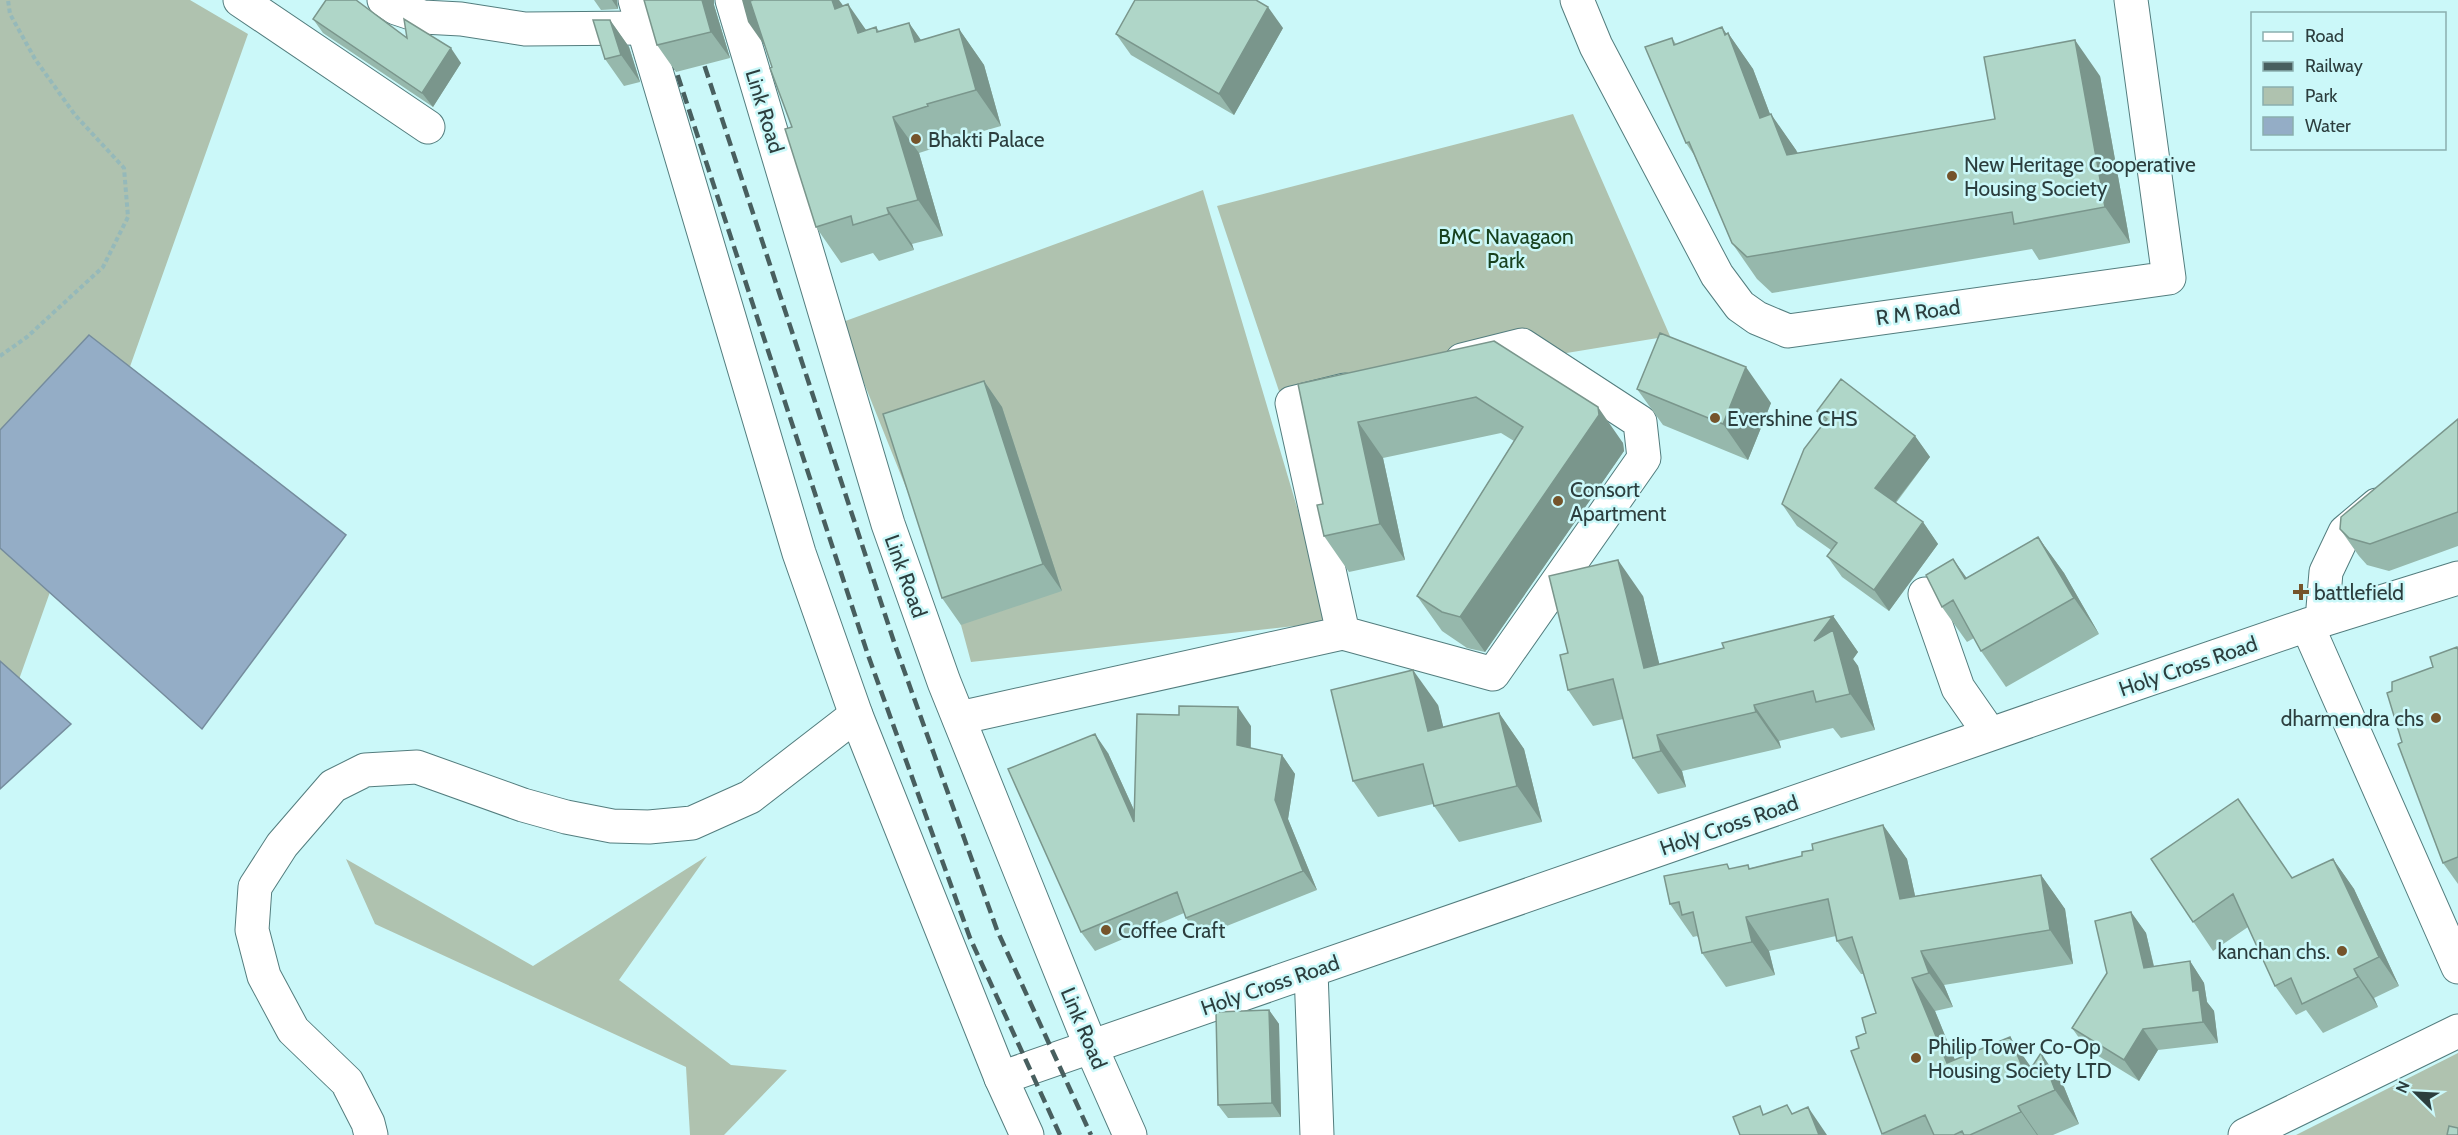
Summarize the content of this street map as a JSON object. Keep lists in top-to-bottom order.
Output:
{
  "streets": {
    "street": ["Link Road", "R M Road", "Holy Cross Road"]
  },
  "crossings": [
    ["Link Road", "Holy Cross Road"]
  ],
  "parks": ["BMC Navagaon Park"],
  "places": {
    "other": [
      "Bhakti Palace",
      "New Heritage Cooperative Housing Society",
      "Evershine CHS",
      "Consort Apartment",
      "dharmendra chs",
      "Coffee Craft",
      "kanchan chs.",
      "Philip Tower Co-Op Housing Society LTD"
    ],
    "health": ["battlefield"]
  },
  "legend": [
    "Road",
    "Railway",
    "Park",
    "Water"
  ],
  "north": "top left"
}
